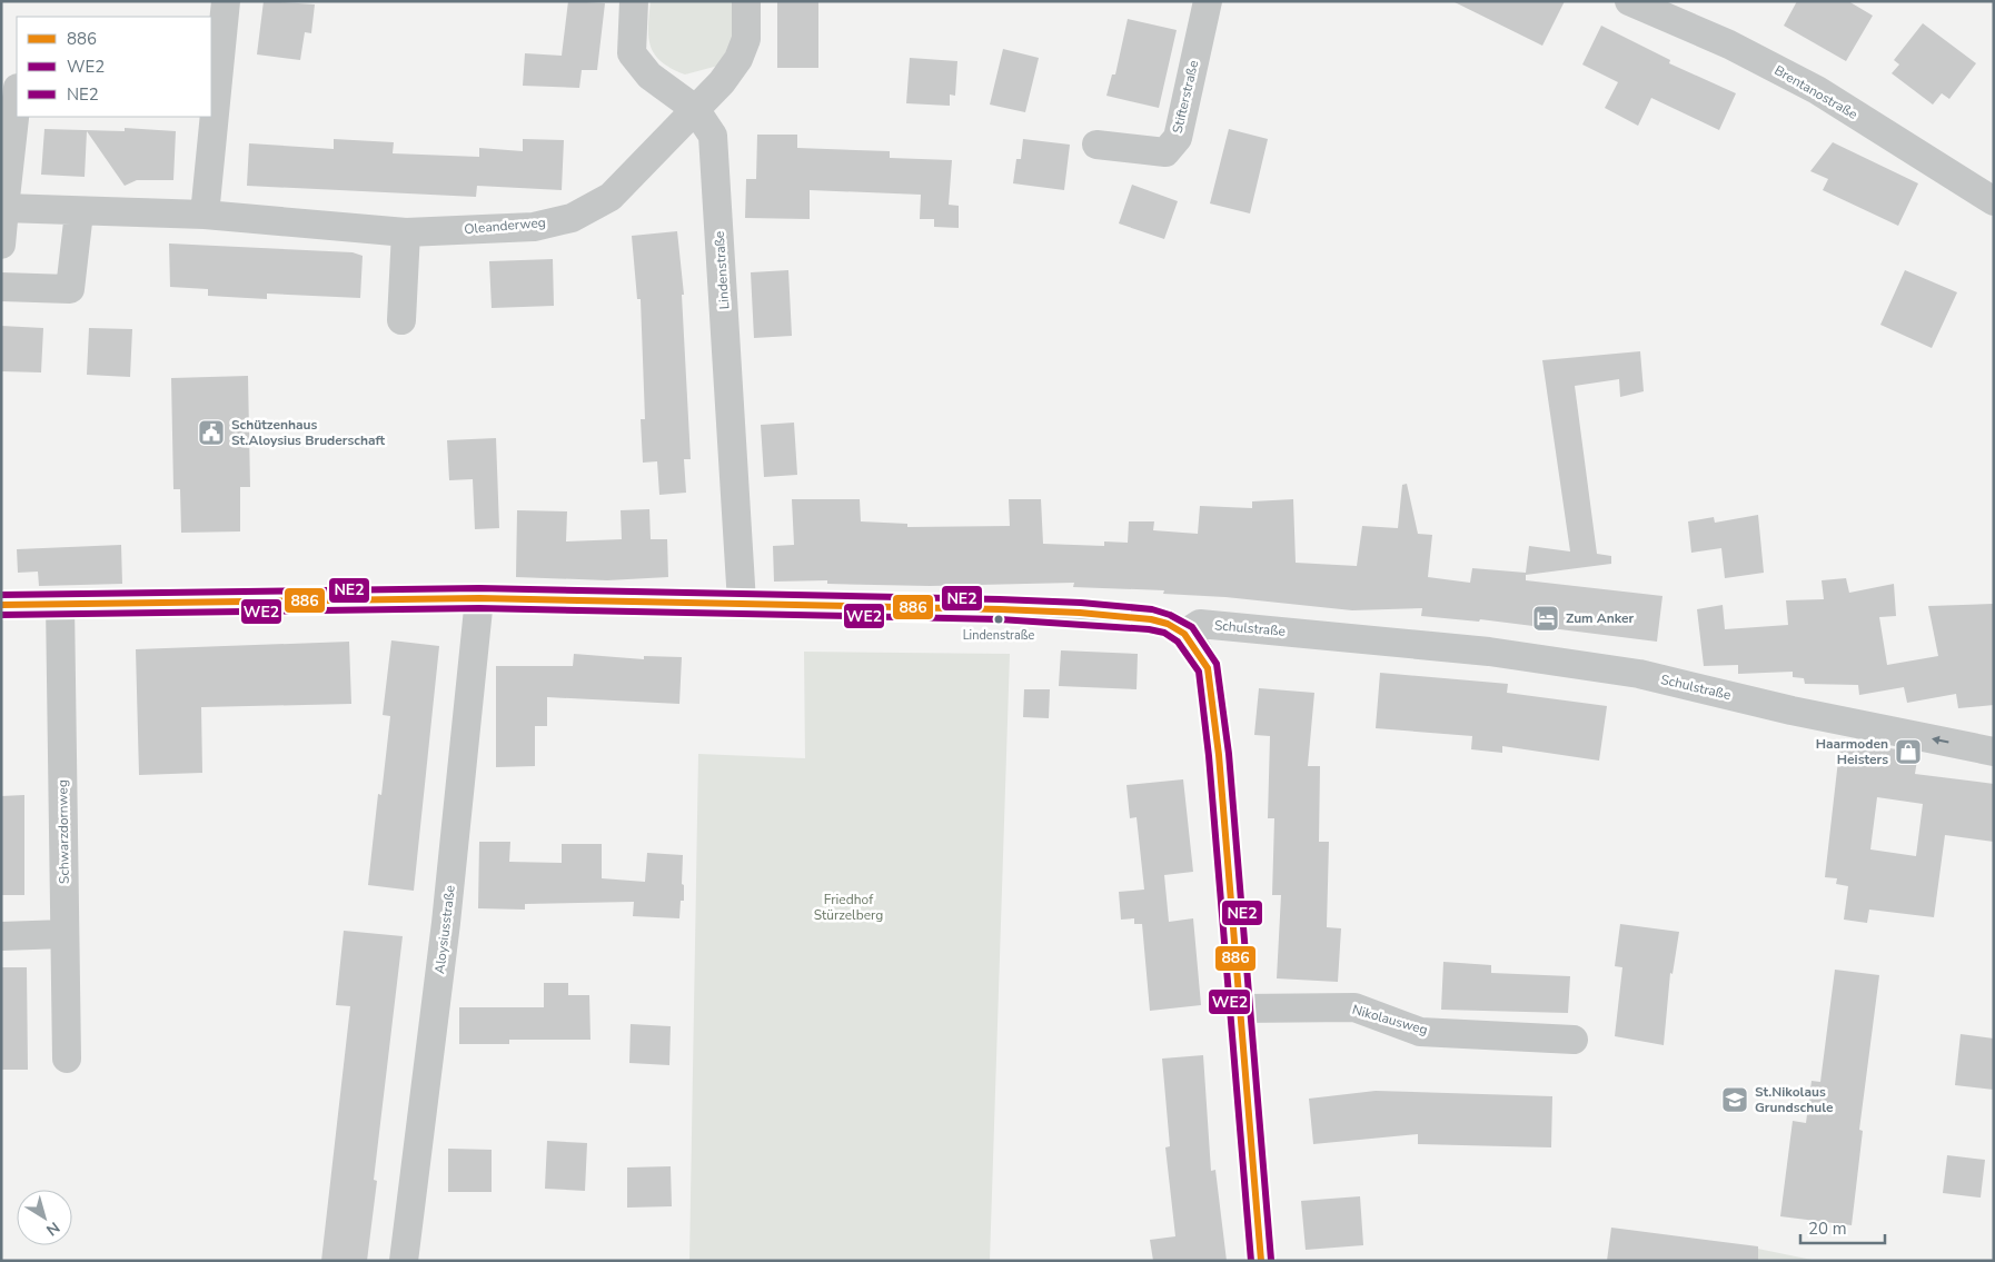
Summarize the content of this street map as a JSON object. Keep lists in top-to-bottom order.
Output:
{
  "streets": {
    "street": [
      "Brentanostraße",
      "Stifterstraße",
      "Oleanderweg",
      "Lindenstraße",
      "Schulstraße",
      "Schwarzdornweg",
      "Aloysiusstraße",
      "Nikolausweg"
    ]
  },
  "crossings": [
    ["Oleanderweg", "Lindenstraße"]
  ],
  "one_way": ["Schulstraße"],
  "parks": ["Friedhof Stürzelberg"],
  "places": {
    "public building": ["Schützenhaus St.Aloysius Bruderschaft"],
    "hotel": ["Zum Anker"],
    "other": ["Lindenstraße"],
    "shop": ["Haarmoden Heisters"],
    "school or university": ["St.Nikolaus Grundschule"]
  },
  "lines": ["transit line NE2", "transit line 886", "transit line WE2"],
  "legend": ["886", "WE2", "NE2"],
  "scale_bar": "20 m",
  "north": "bottom right"
}
